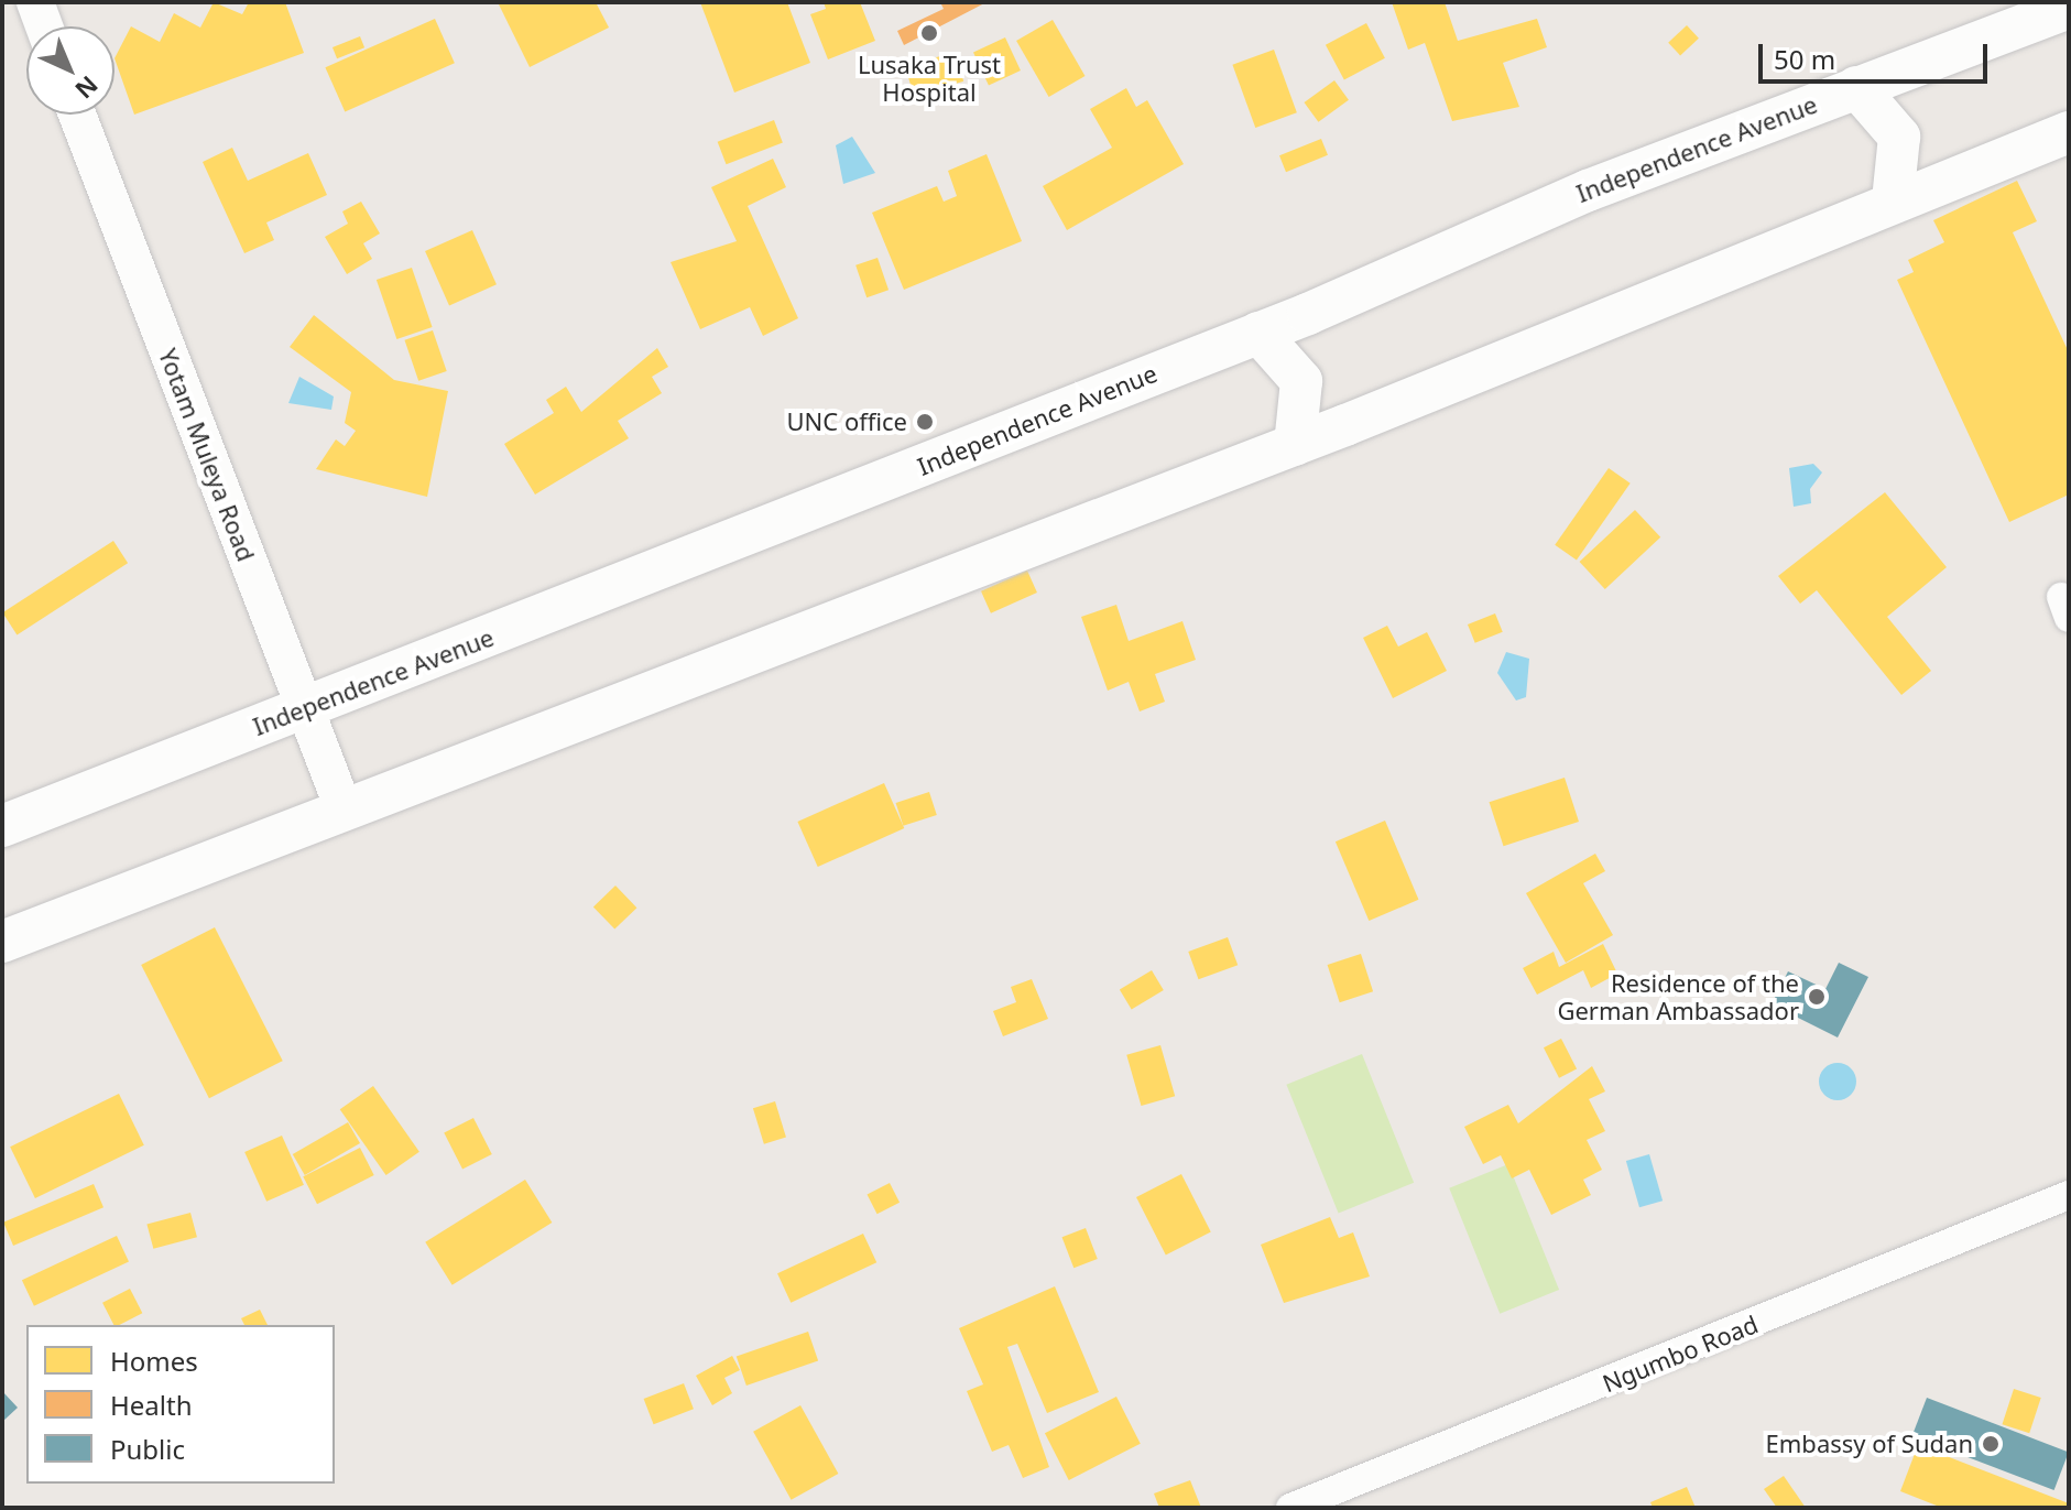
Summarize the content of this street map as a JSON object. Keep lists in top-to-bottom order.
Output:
{
  "streets": {
    "main road": ["Independence Avenue"],
    "street": ["Yotam Muleya Road", "Ngumbo Road"]
  },
  "crossings": [
    ["Independence Avenue", "Yotam Muleya Road"]
  ],
  "places": [
    "Lusaka Trust Hospital",
    "UNC office",
    "Residence of the German Ambassador",
    "Embassy of Sudan"
  ],
  "legend": ["Homes", "Health", "Public"],
  "scale_bar": "50 m",
  "north": "bottom right"
}
